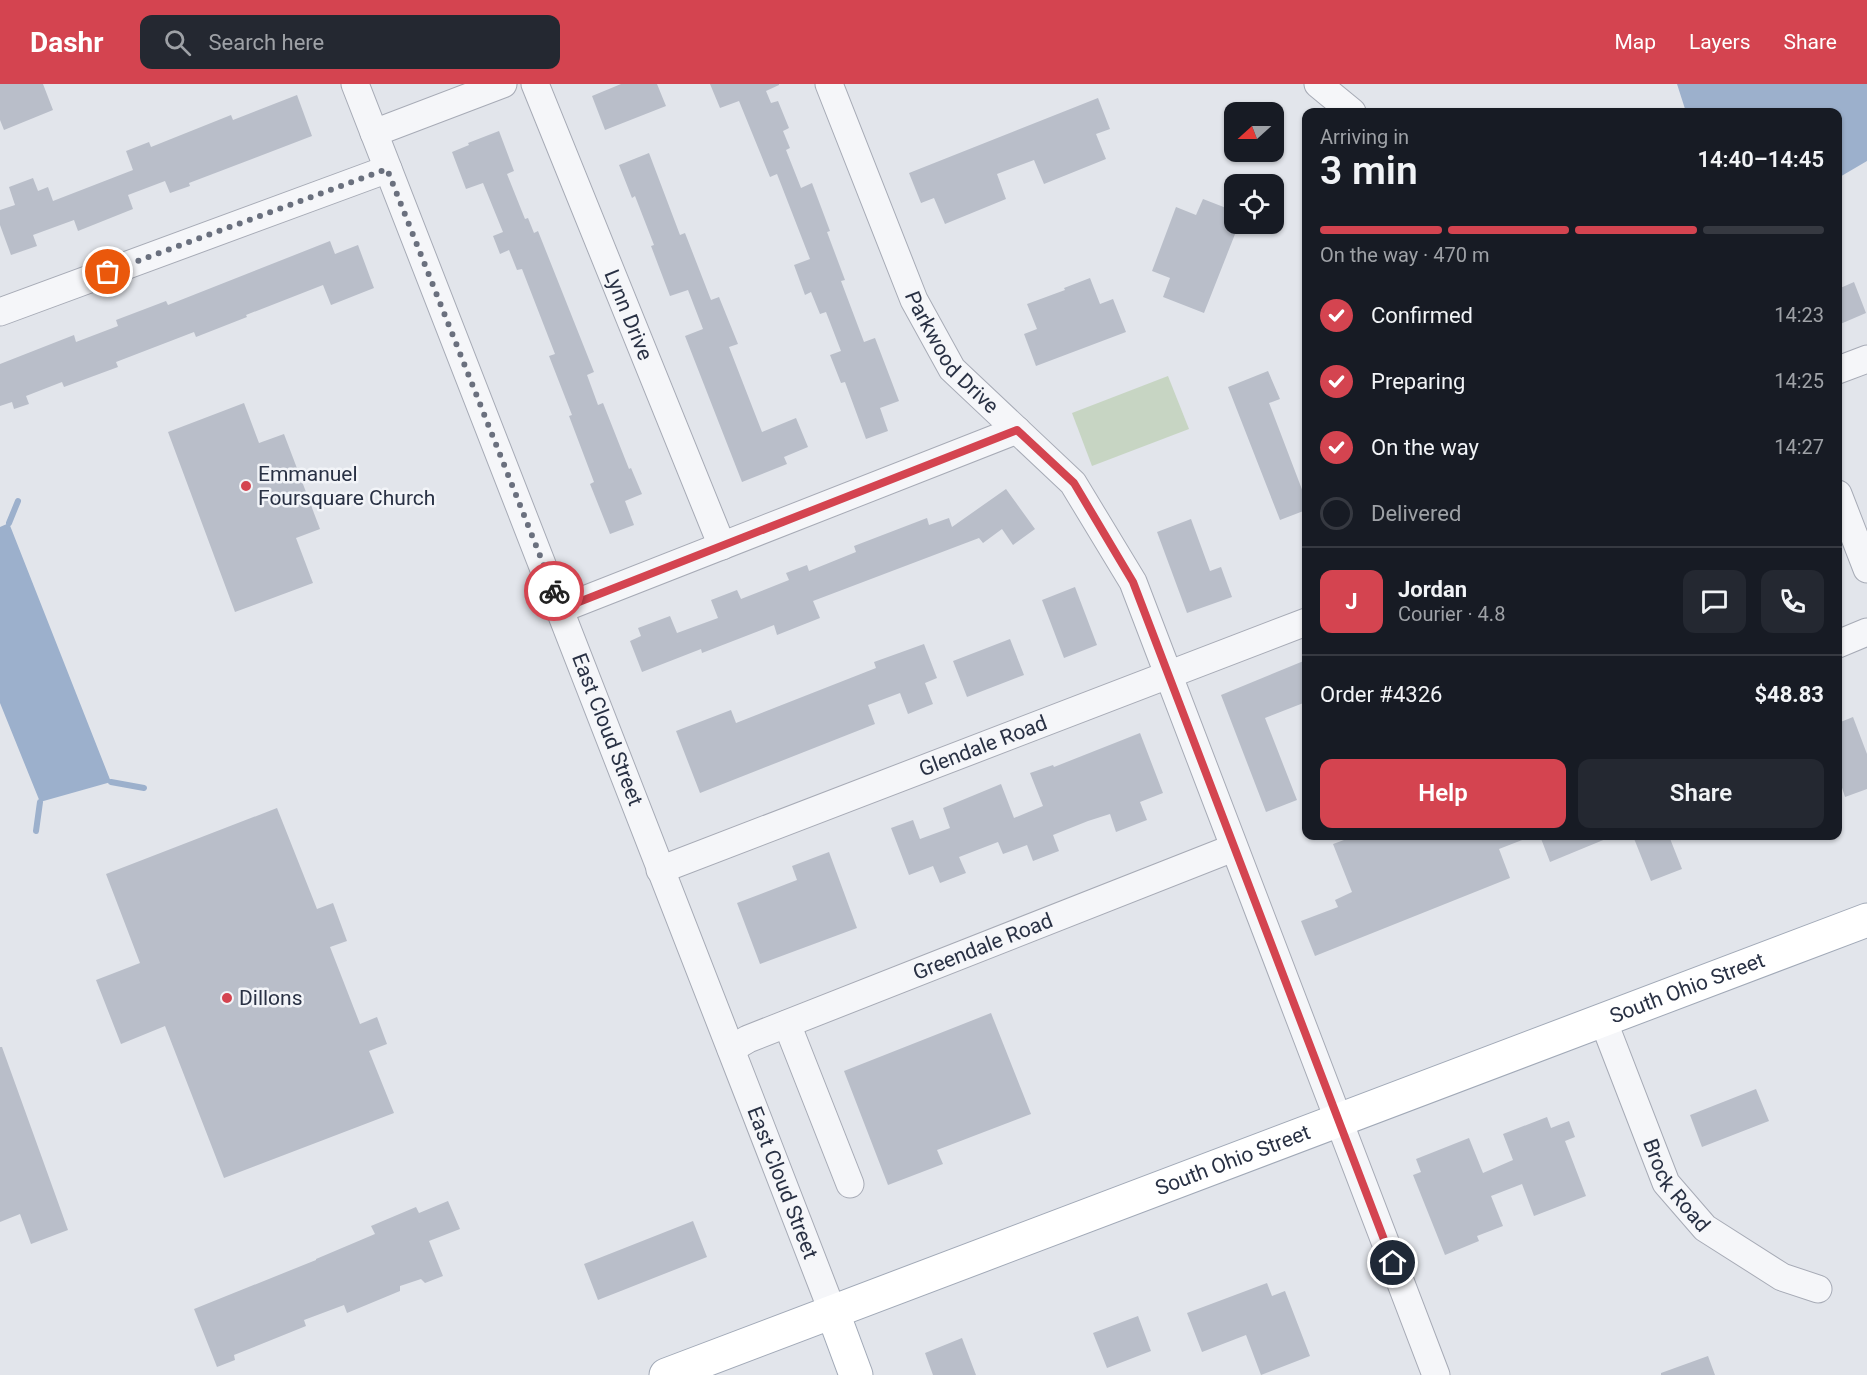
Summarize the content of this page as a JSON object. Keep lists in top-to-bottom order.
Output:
{
  "streets": {
    "main road": ["East Cloud Street", "South Ohio Street"],
    "street": [
      "Lynn Drive",
      "Parkwood Drive",
      "Glendale Road",
      "Greendale Road",
      "Brock Road"
    ]
  },
  "crossings": [
    ["Parkwood Drive", "Glendale Road"],
    ["Parkwood Drive", "Greendale Road"],
    ["Parkwood Drive", "South Ohio Street"],
    ["East Cloud Street", "Glendale Road"],
    ["East Cloud Street", "Greendale Road"],
    ["East Cloud Street", "South Ohio Street"],
    ["South Ohio Street", "Brock Road"]
  ],
  "places": ["Emmanuel Foursquare Church", "Dillons"],
  "north": "left",
  "page": {
    "header": "Dashr",
    "search": "Search here",
    "nav": ["Map", "Layers", "Share"],
    "heading": ["3 min", "Arriving in", "14:40–14:45"],
    "panel": [
      "Jordan",
      "Courier · 4.8",
      "Order #4326",
      "$48.83"
    ],
    "bar": "On the way · 470 m",
    "list": [
      ["Confirmed", "14:23"],
      ["Preparing", "14:25"],
      ["On the way", "14:27"],
      "Delivered"
    ],
    "round": "J",
    "buttons": ["Help", "Share"]
  }
}
